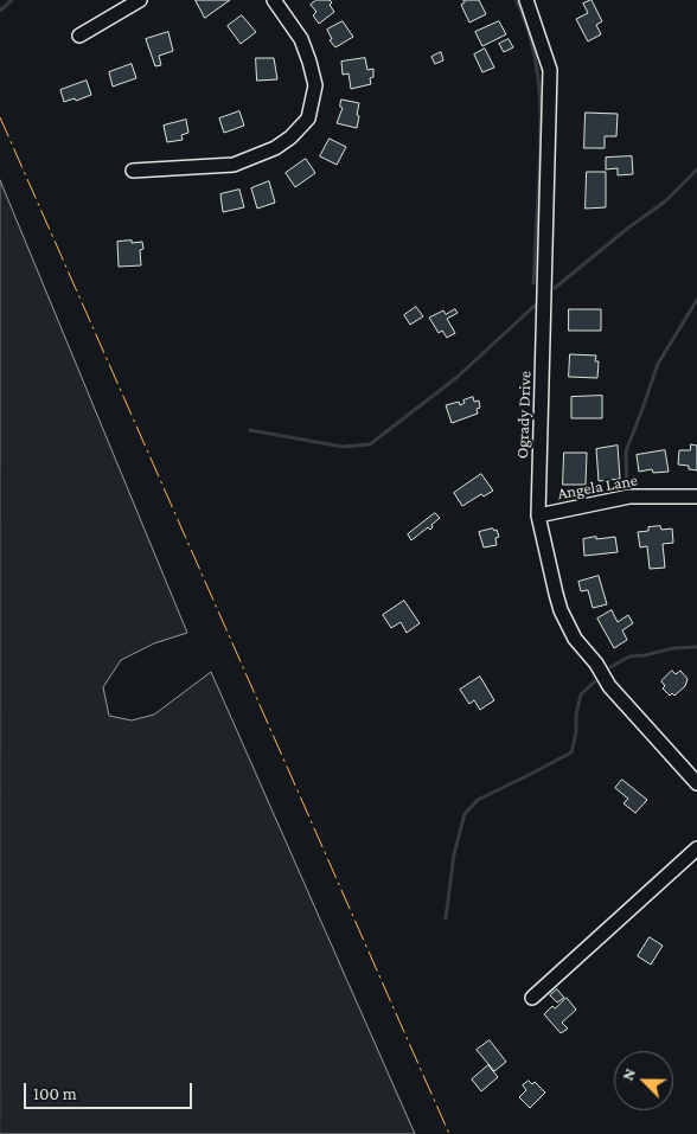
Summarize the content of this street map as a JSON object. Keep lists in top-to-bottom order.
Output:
{
  "streets": {
    "street": ["Ogrady Drive", "Angela Lane"]
  },
  "crossings": [
    ["Ogrady Drive", "Angela Lane"]
  ],
  "scale_bar": "100 m",
  "north": "top left"
}
